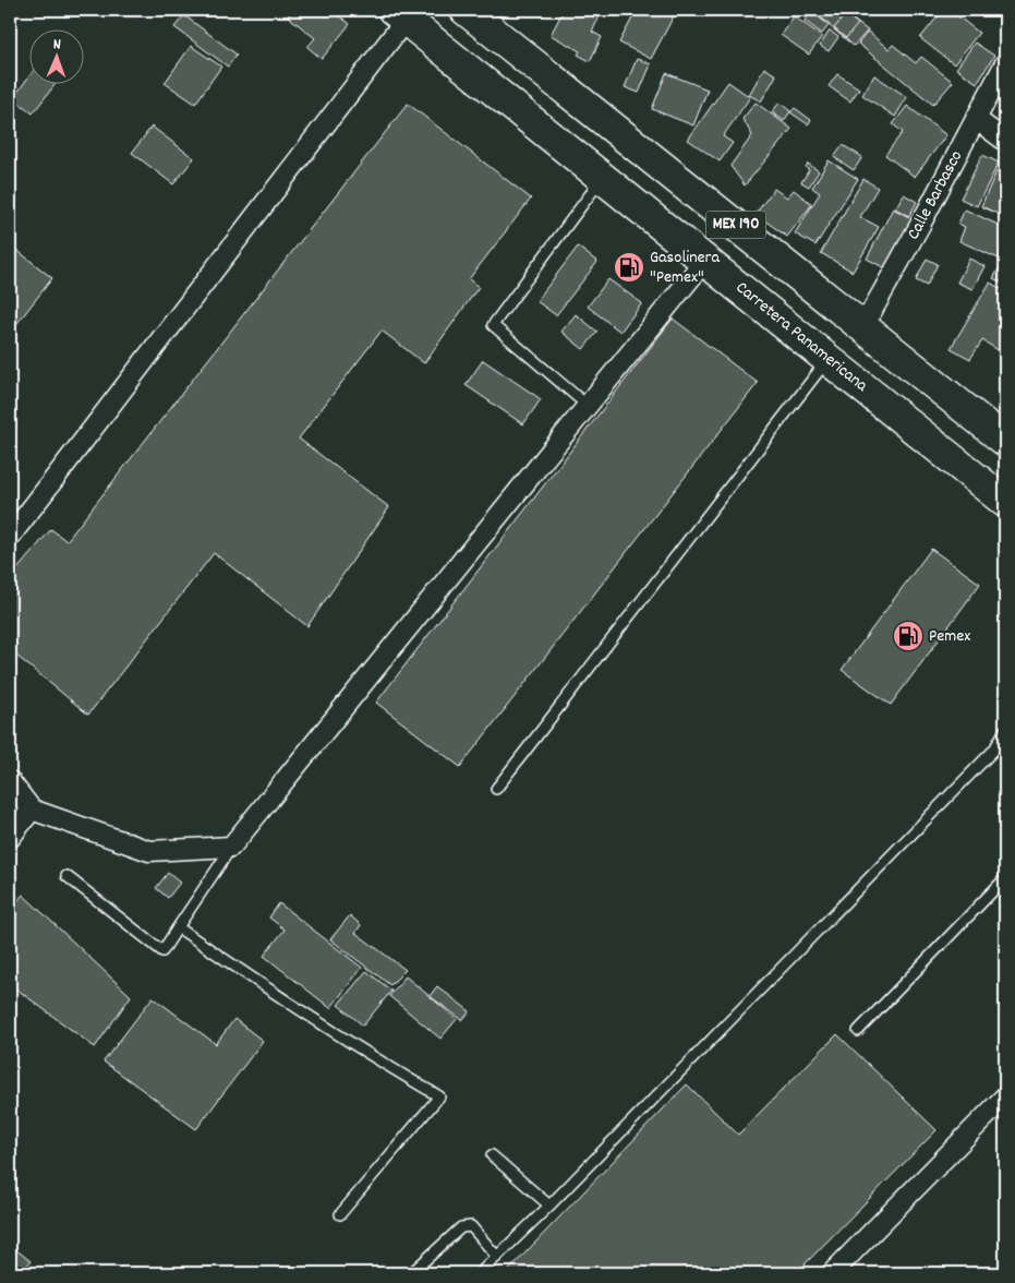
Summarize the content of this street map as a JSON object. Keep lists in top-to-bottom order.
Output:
{
  "streets": {
    "main road": ["MEX 190", "Carretera Panamericana"],
    "street": ["Calle Barbasco"]
  },
  "crossings": [
    ["Calle Barbasco", "MEX 190"]
  ],
  "places": {
    "fuel station": ["Gasolinera \"Pemex\"", "Pemex"]
  },
  "north": "top"
}
